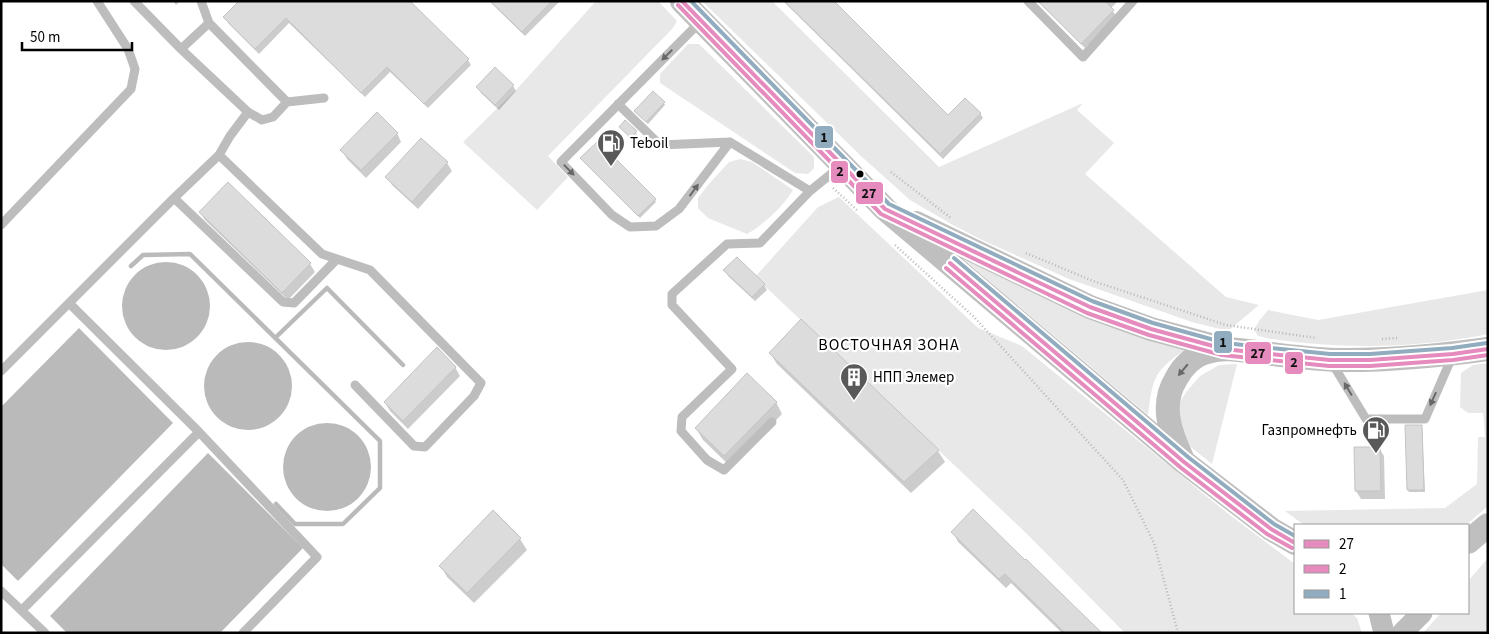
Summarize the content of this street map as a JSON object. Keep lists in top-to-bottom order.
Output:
{
  "districts": ["ВОСТОЧНАЯ ЗОНА"],
  "places": {
    "fuel station": ["Teboil", "Газпромнефть"],
    "building": ["НПП Элемер"]
  },
  "lines": ["transit line 27", "transit line 1", "transit line 2"],
  "legend": ["27", "2", "1"],
  "scale_bar": "50 m"
}
